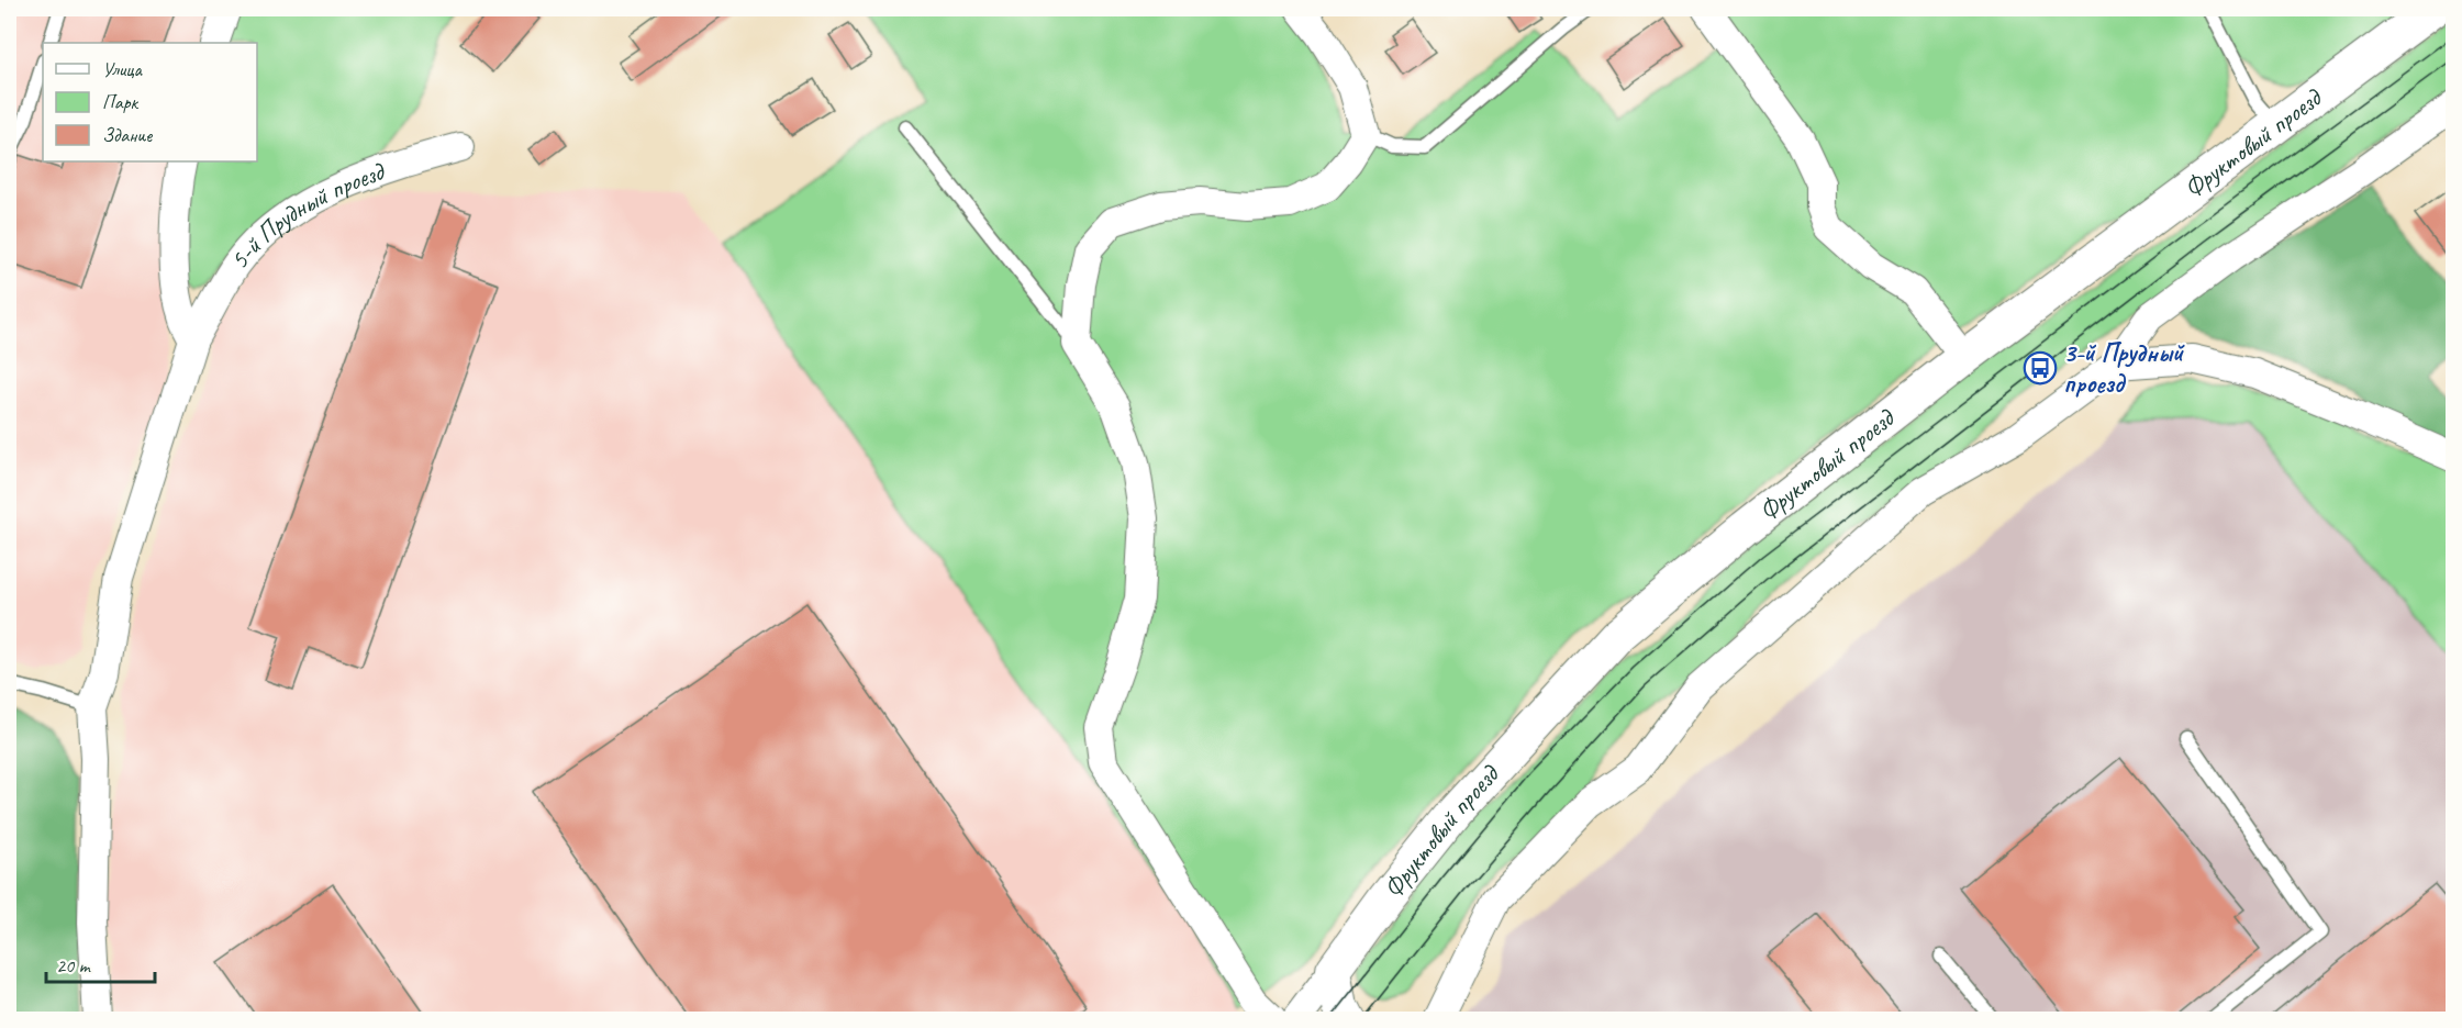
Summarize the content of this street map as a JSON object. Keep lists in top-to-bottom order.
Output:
{
  "streets": {
    "street": ["Фруктовый проезд", "5-й Прудный проезд"]
  },
  "places": {
    "bus stop": ["3-й Прудный проезд"]
  },
  "legend": ["Улица", "Парк", "Здание"],
  "scale_bar": "20 m"
}
